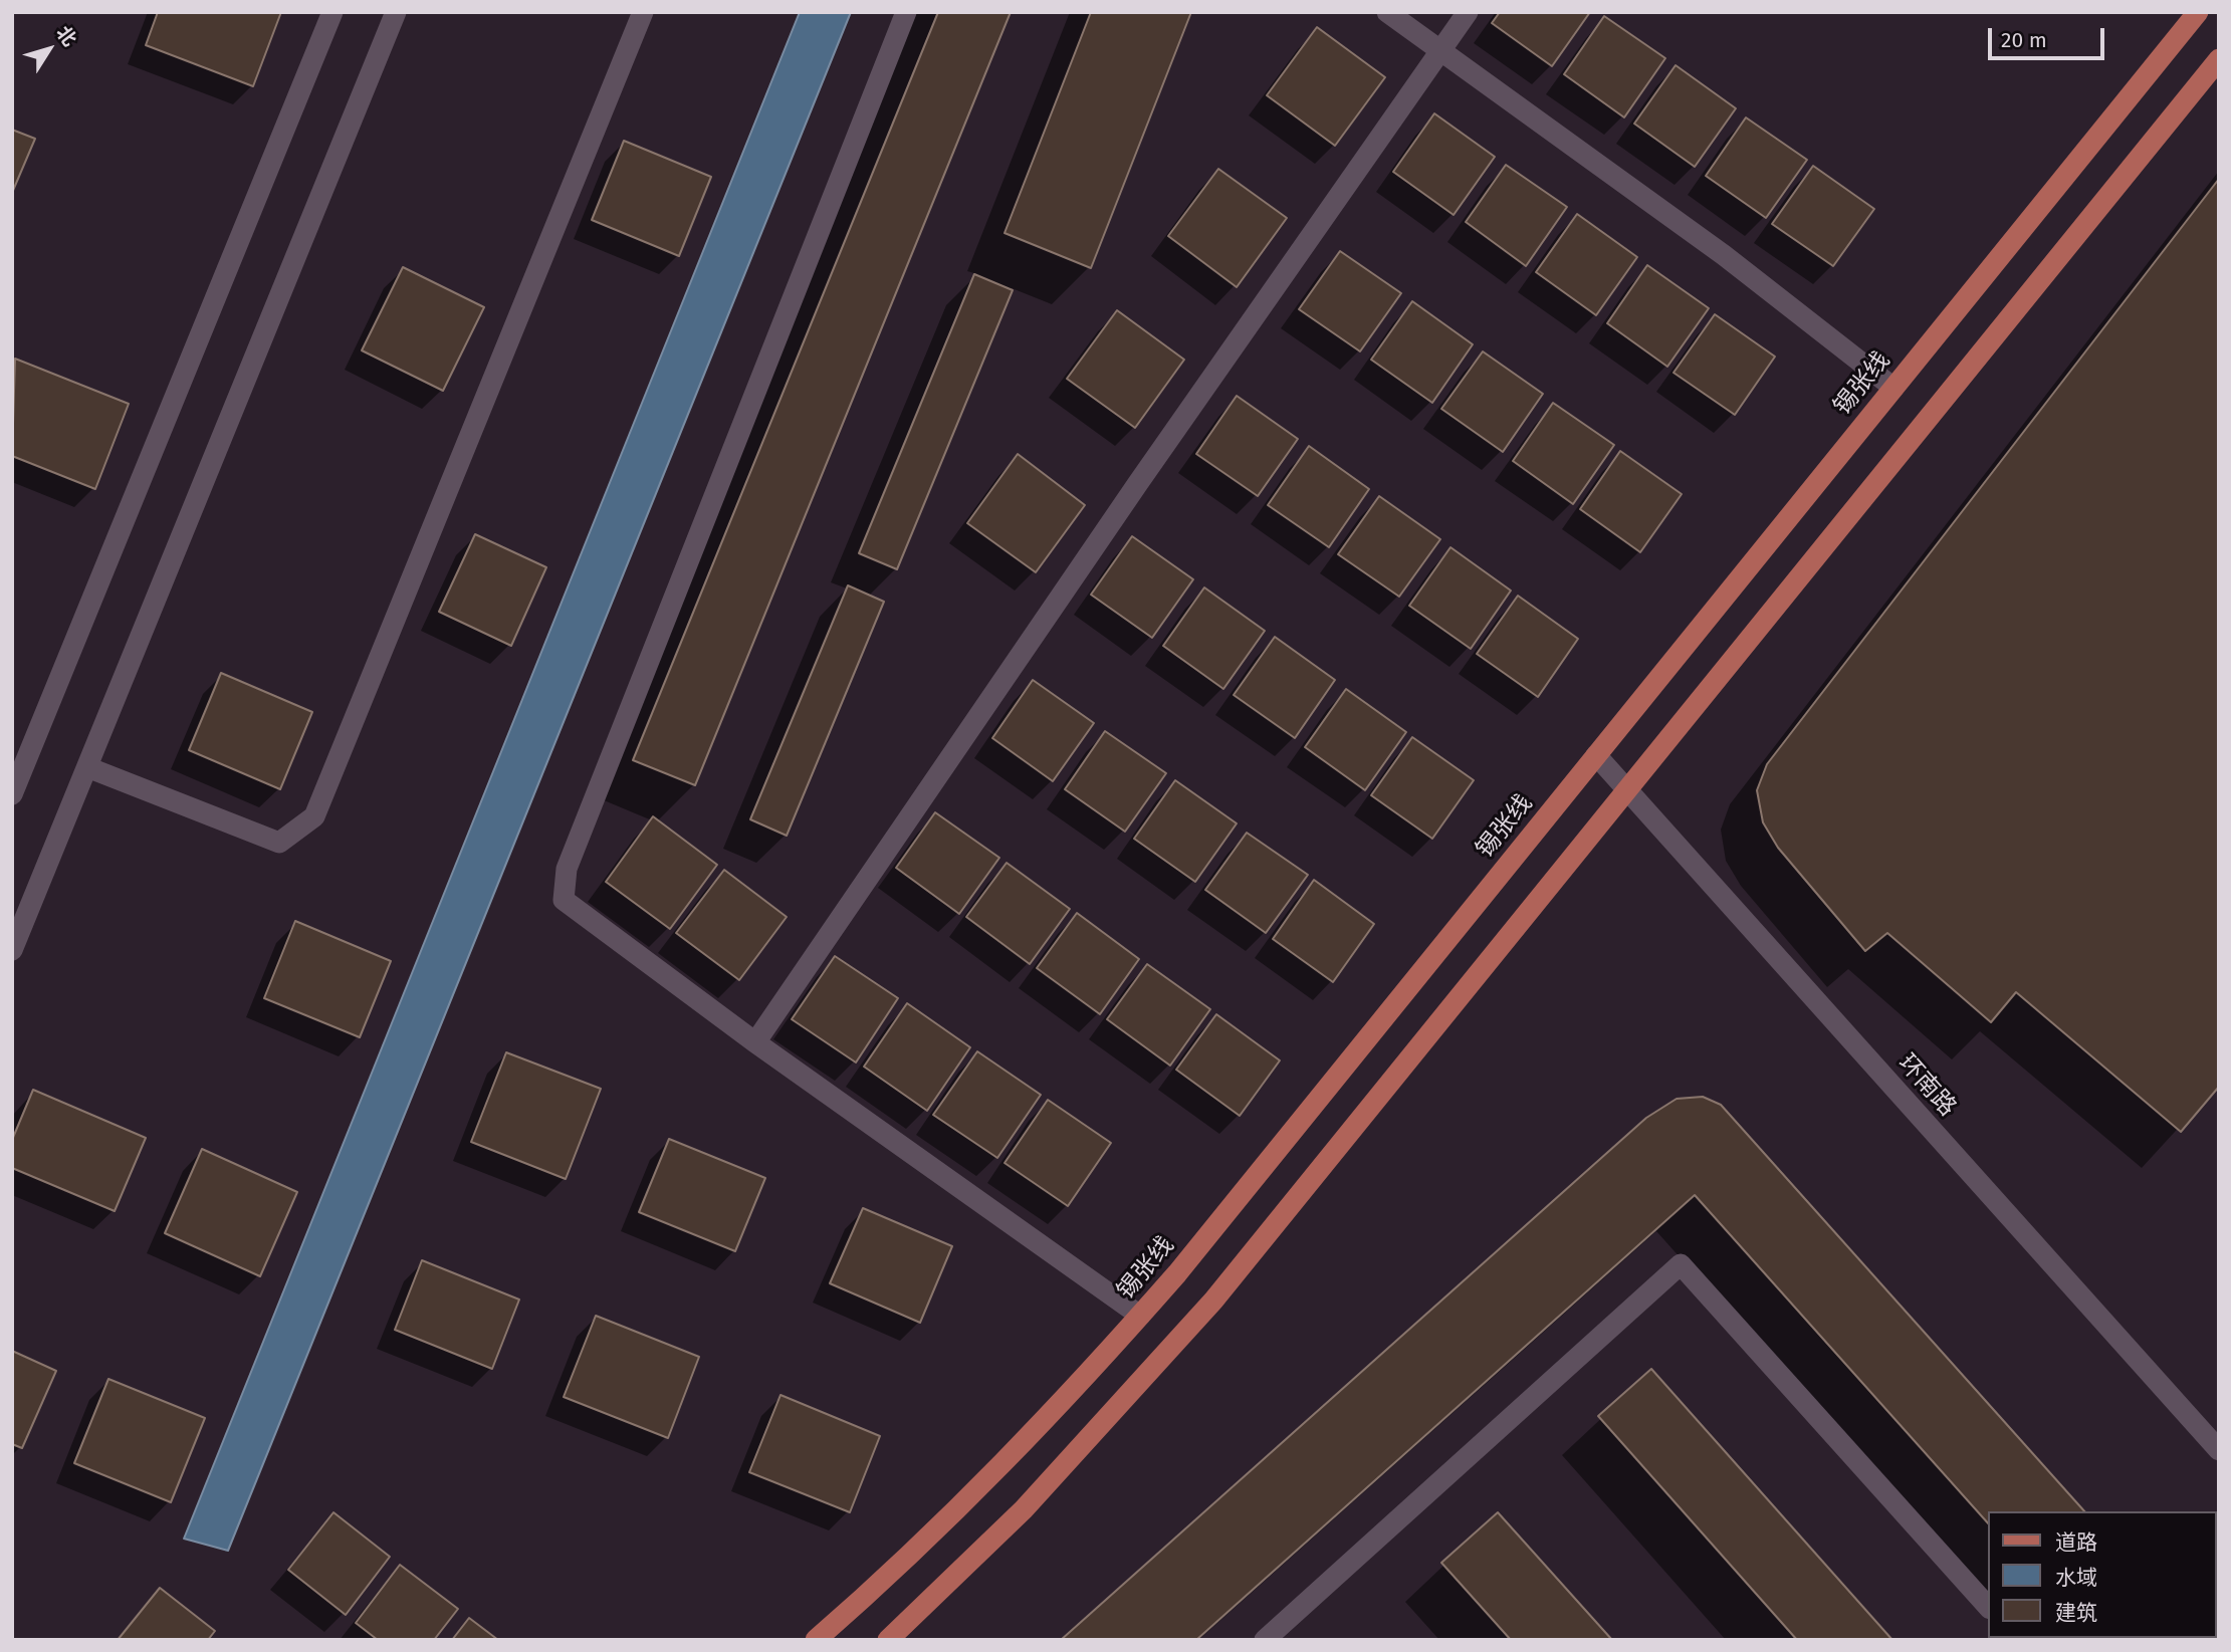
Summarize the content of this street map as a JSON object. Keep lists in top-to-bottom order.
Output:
{
  "streets": {
    "main road": ["锡张线"],
    "street": ["环南路"]
  },
  "crossings": [
    ["锡张线", "环南路"]
  ],
  "legend": ["道路", "水域", "建筑"],
  "scale_bar": "20 m",
  "north": "top right"
}
